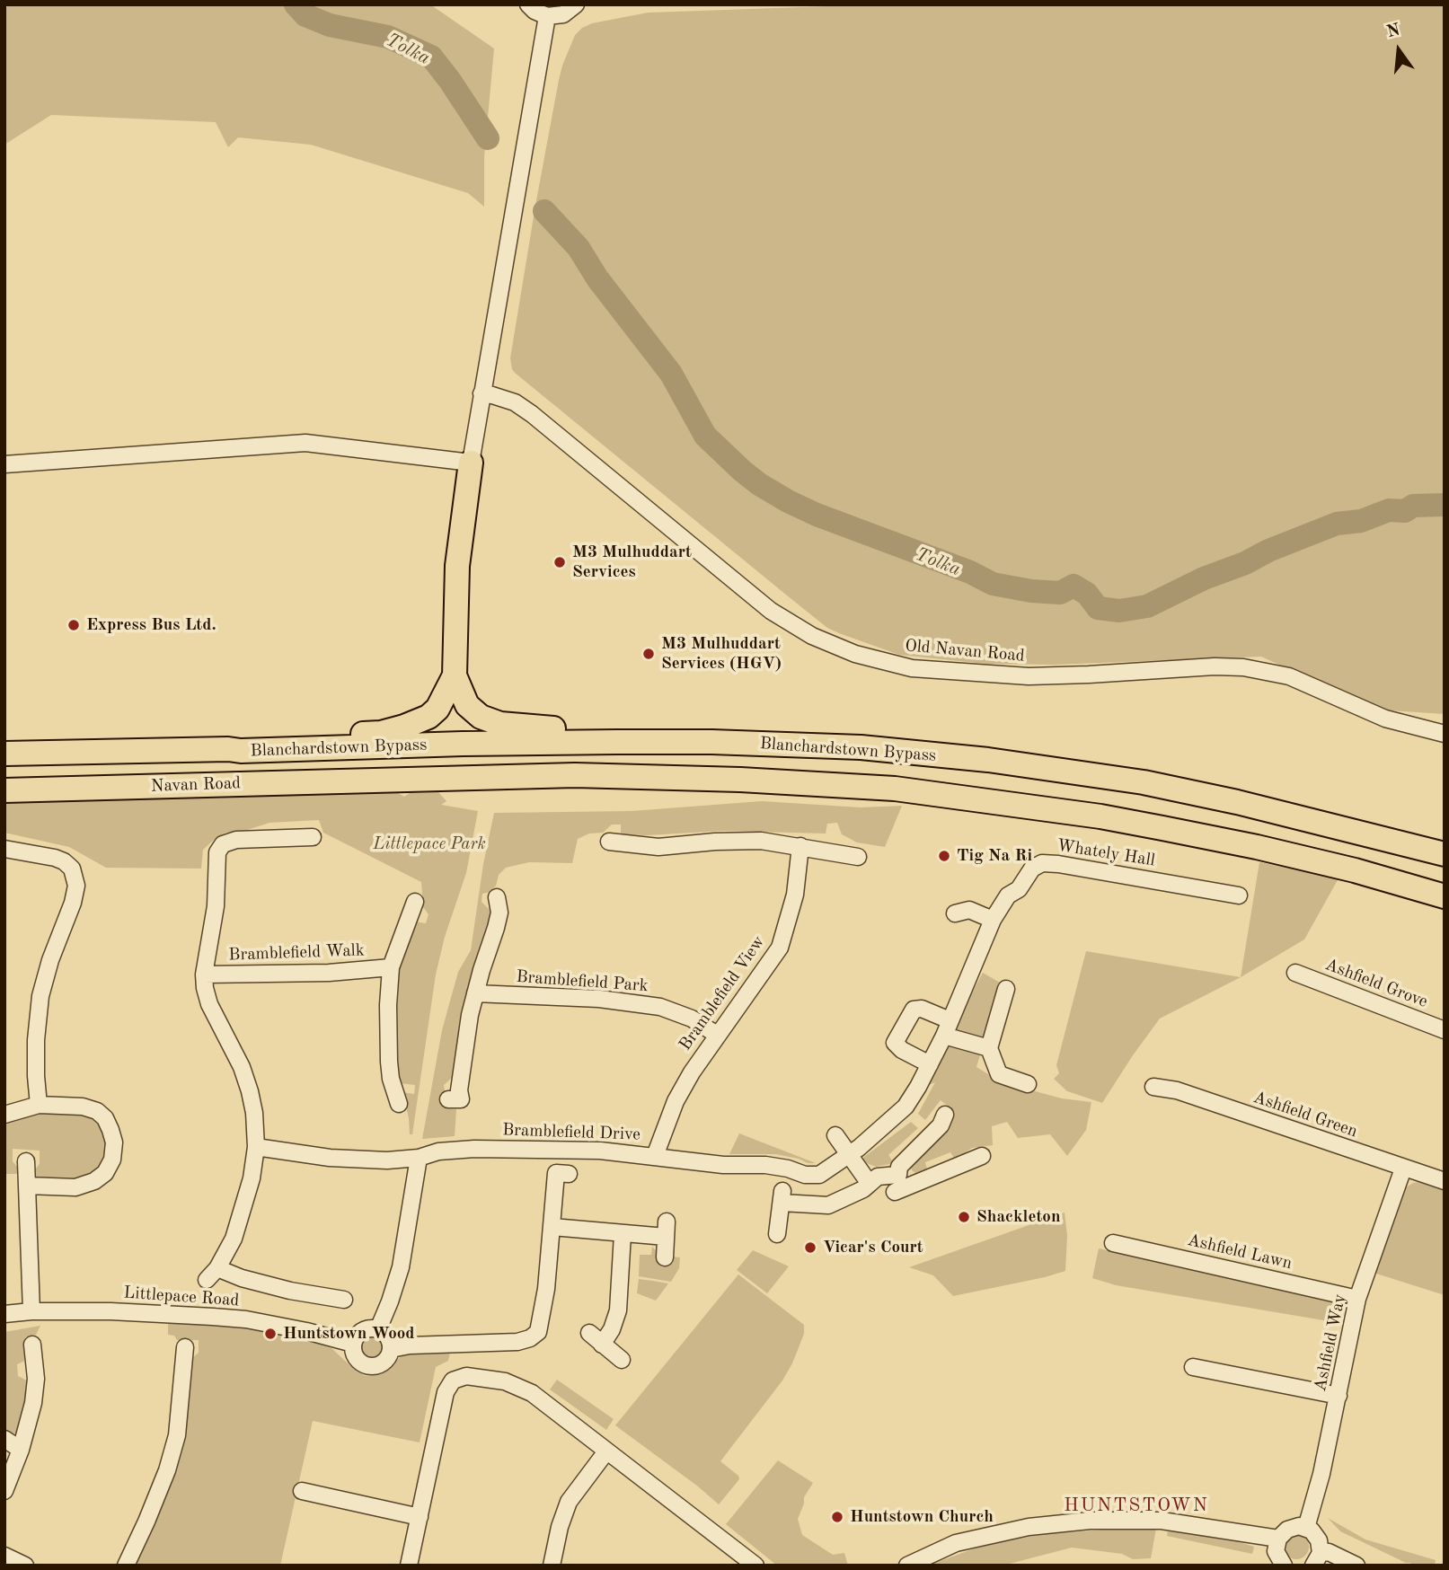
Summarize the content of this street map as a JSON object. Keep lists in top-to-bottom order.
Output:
{
  "streets": {
    "highway": ["Blanchardstown Bypass", "Navan Road"],
    "street": [
      "Old Navan Road",
      "Whately Hall",
      "Bramblefield Walk",
      "Bramblefield Park",
      "Ashfield Grove",
      "Bramblefield View",
      "Ashfield Green",
      "Bramblefield Drive",
      "Ashfield Lawn",
      "Littlepace Road",
      "Ashfield Way"
    ]
  },
  "crossings": [
    ["Blanchardstown Bypass", "Navan Road"],
    ["Whately Hall", "Bramblefield Drive"],
    ["Bramblefield Park", "Bramblefield View"],
    ["Bramblefield View", "Bramblefield Drive"],
    ["Ashfield Green", "Ashfield Way"],
    ["Ashfield Lawn", "Ashfield Way"]
  ],
  "districts": ["HUNTSTOWN"],
  "water": ["Tolka"],
  "parks": ["Littlepace Park"],
  "places": [
    "M3 Mulhuddart Services",
    "Express Bus Ltd.",
    "M3 Mulhuddart Services (HGV)",
    "Tig Na Ri",
    "Shackleton",
    "Vicar's Court",
    "Huntstown Wood",
    "Huntstown Church"
  ],
  "north": "top"
}
